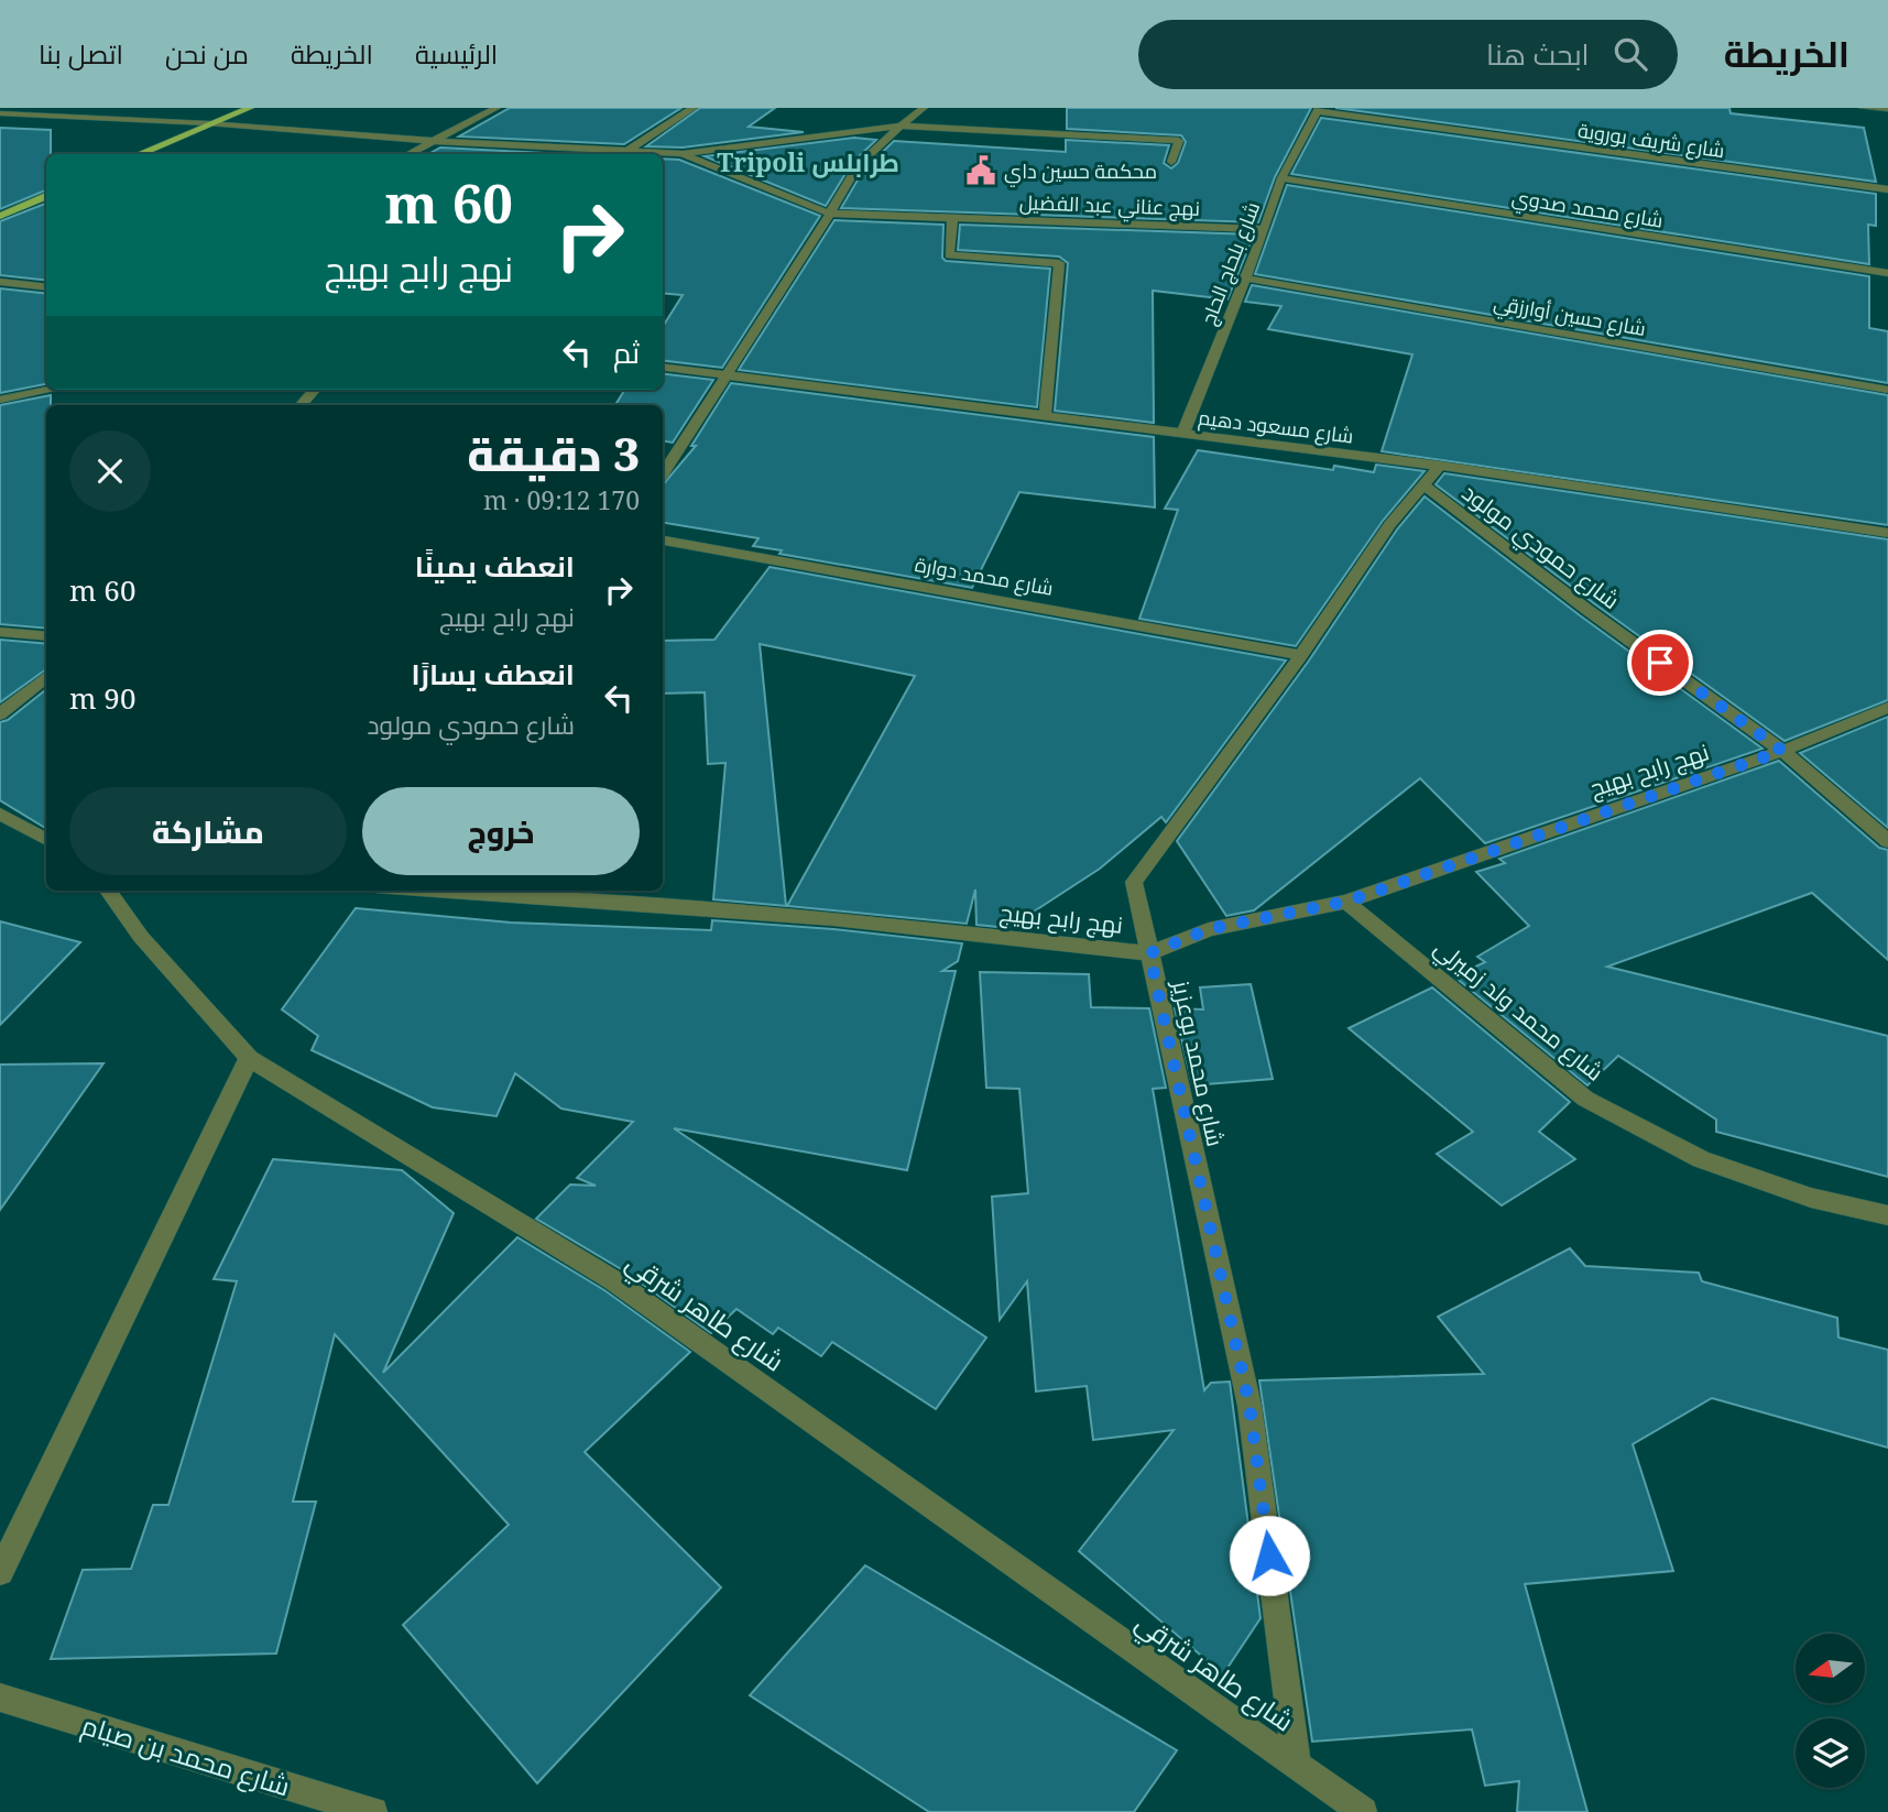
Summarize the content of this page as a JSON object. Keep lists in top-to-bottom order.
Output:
{
  "streets": {
    "street": [
      "شارع شريف بوروية",
      "نهج عناني عبد الفضيل",
      "شارع محمد صدوي",
      "شارع بلحاج الحاج",
      "شارع حسين أوارزقي",
      "شارع مسعود دهيم",
      "شارع حمودي مولود",
      "شارع محمد دوارة",
      "نهج رابح بهيج",
      "شارع محمد ولد زميرلي",
      "شارع محمد بوعزيز",
      "شارع طاهر شرقي",
      "شارع محمد بن صيام"
    ]
  },
  "crossings": [
    ["شارع شريف بوروية", "شارع بلحاج الحاج"],
    ["نهج عناني عبد الفضيل", "شارع بلحاج الحاج"],
    ["شارع محمد صدوي", "شارع بلحاج الحاج"],
    ["شارع بلحاج الحاج", "شارع حسين أوارزقي"],
    ["شارع بلحاج الحاج", "شارع مسعود دهيم"],
    ["شارع مسعود دهيم", "شارع محمد بوعزيز"],
    ["شارع حمودي مولود", "نهج رابح بهيج"],
    ["شارع حمودي مولود", "شارع محمد بوعزيز"],
    ["شارع محمد دوارة", "شارع محمد بوعزيز"],
    ["نهج رابح بهيج", "شارع محمد ولد زميرلي"],
    ["نهج رابح بهيج", "شارع محمد بوعزيز"],
    ["شارع محمد بوعزيز", "شارع طاهر شرقي"]
  ],
  "districts": ["Tripoli طرابلس"],
  "places": {
    "public building": ["محكمة حسين داي"]
  },
  "north": "left",
  "page": {
    "header": "الخريطة",
    "search": "ابحث هنا",
    "nav": [
      "الرئيسية",
      "الخريطة",
      "من نحن",
      "اتصل بنا"
    ],
    "turn": ["60 m", "نهج رابح بهيج"],
    "then": "ثم",
    "heading": ["3 دقيقة", "170 m · 09:12"],
    "list": [
      {
        "name": "انعطف يمينًا",
        "note": "نهج رابح بهيج",
        "value": "60 m"
      },
      {
        "name": "انعطف يسارًا",
        "note": "شارع حمودي مولود",
        "value": "90 m"
      }
    ],
    "buttons": ["خروج", "مشاركة"]
  }
}
